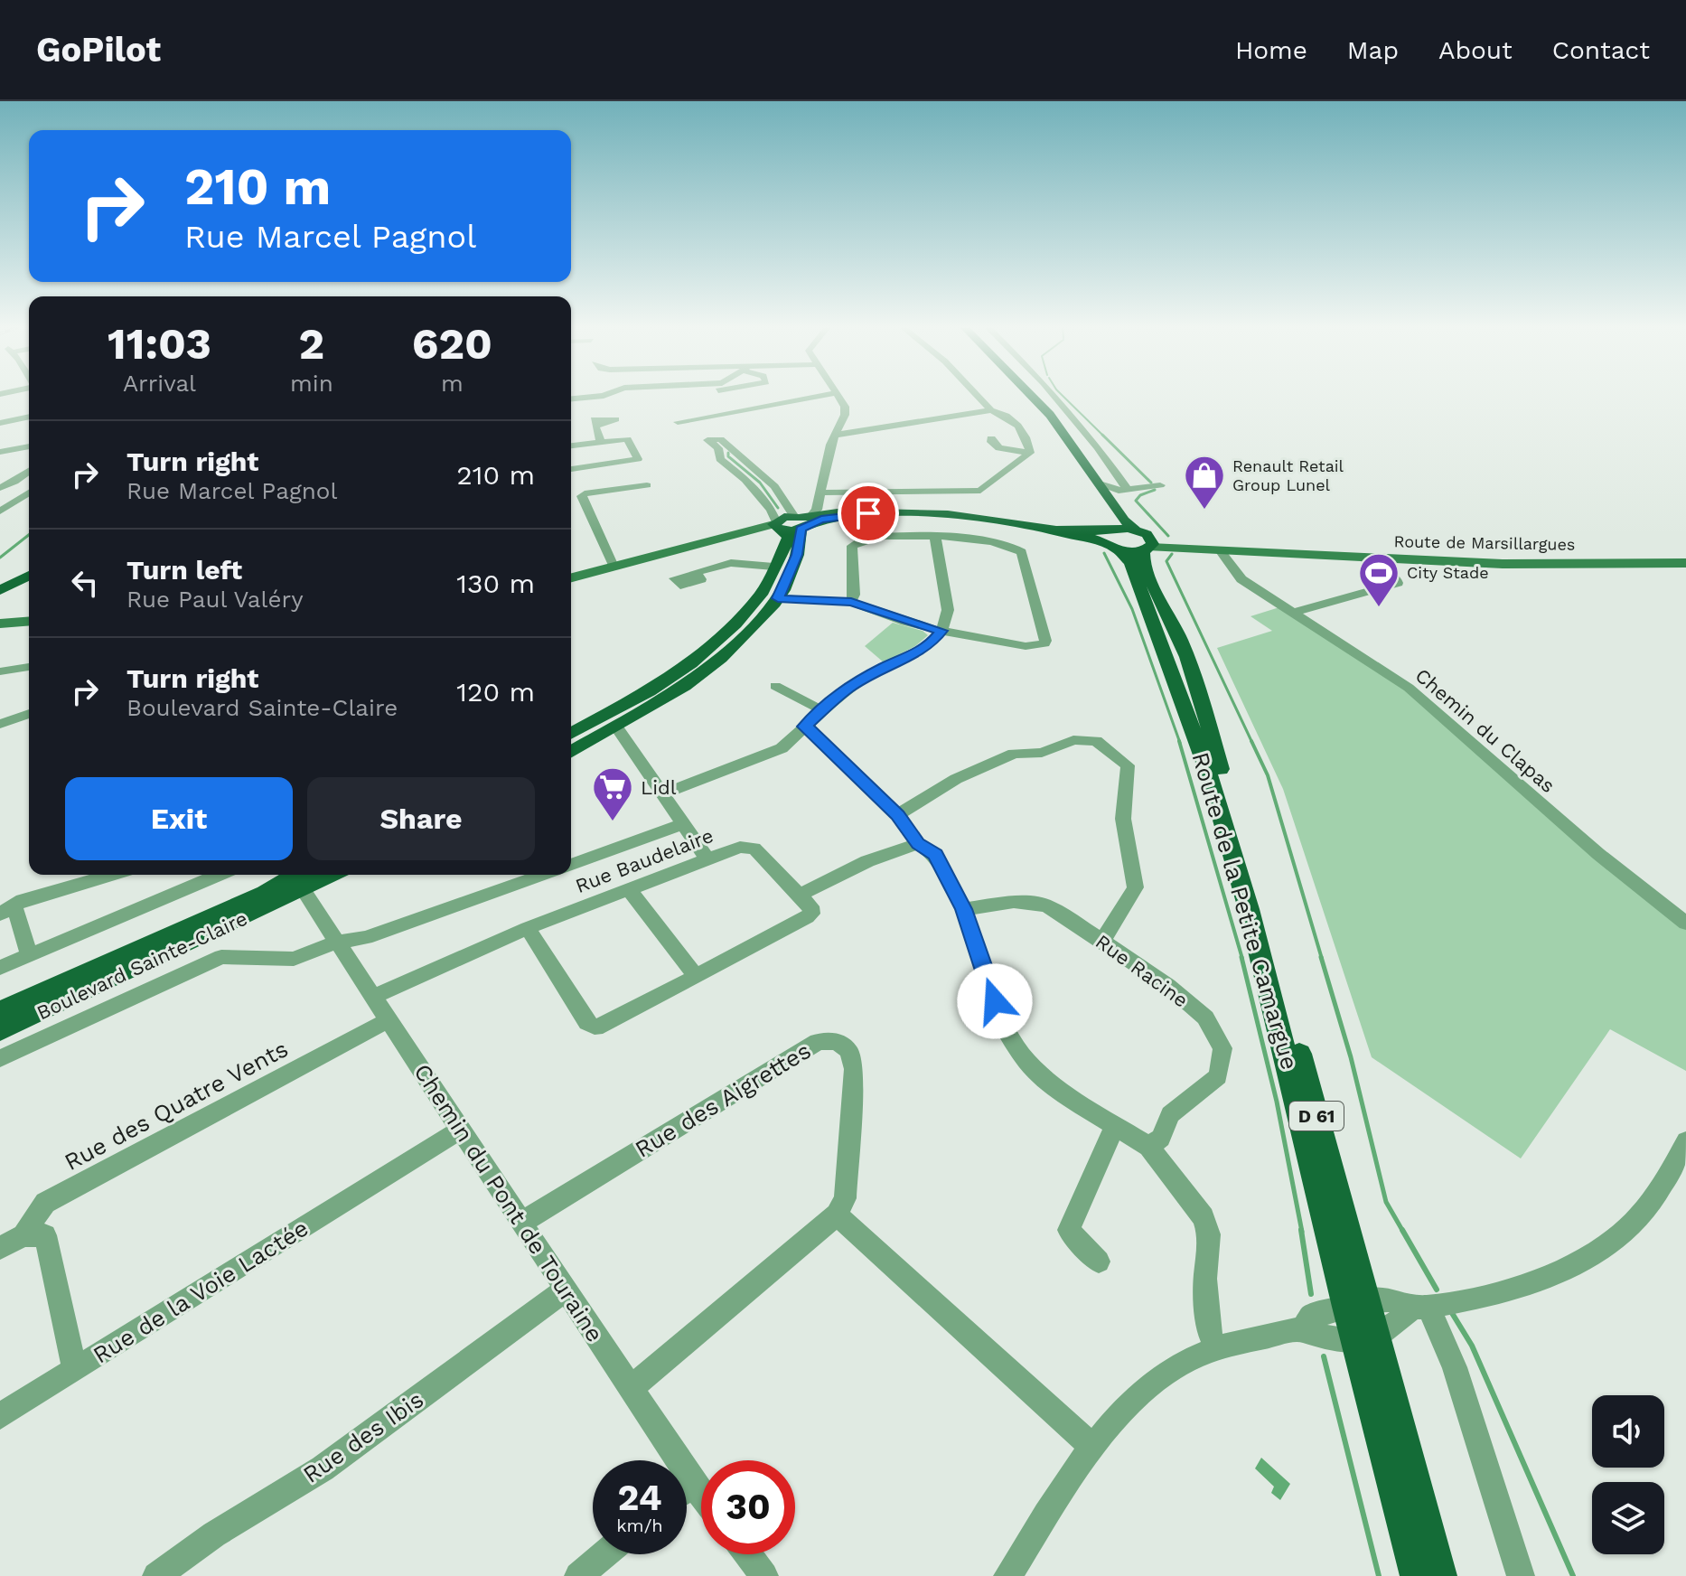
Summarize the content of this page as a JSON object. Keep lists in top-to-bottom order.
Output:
{
  "streets": {
    "main road": [
      "Route de Marsillargues",
      "Route de la Petite Camargue",
      "Boulevard Sainte-Claire",
      "D 61"
    ],
    "street": [
      "Chemin du Clapas",
      "Rue Baudelaire",
      "Rue Racine",
      "Rue des Aigrettes",
      "Rue des Quatre Vents",
      "Chemin du Pont de Touraine",
      "Rue de la Voie Lactée",
      "Rue des Ibis"
    ]
  },
  "crossings": [
    ["Route de Marsillargues", "Chemin du Clapas"],
    ["Route de Marsillargues", "Route de la Petite Camargue"],
    ["Route de Marsillargues", "D 61"],
    ["Rue Baudelaire", "Chemin du Pont de Touraine"],
    ["Route de la Petite Camargue", "D 61"],
    ["Boulevard Sainte-Claire", "Chemin du Pont de Touraine"],
    ["Rue des Aigrettes", "Chemin du Pont de Touraine"],
    ["Rue des Quatre Vents", "Chemin du Pont de Touraine"],
    ["Rue des Quatre Vents", "Rue de la Voie Lactée"],
    ["Chemin du Pont de Touraine", "Rue de la Voie Lactée"],
    ["Chemin du Pont de Touraine", "Rue des Ibis"]
  ],
  "places": {
    "shop": ["Renault Retail Group Lunel"],
    "sports": ["City Stade"],
    "supermarket": ["Lidl"]
  },
  "page": {
    "header": "GoPilot",
    "nav": [
      "Home",
      "Map",
      "About",
      "Contact"
    ],
    "turn": ["210 m", "Rue Marcel Pagnol"],
    "eta": [
      "11:03",
      "Arrival",
      "2",
      "min",
      "620",
      "m"
    ],
    "list": [
      {
        "name": "Turn right",
        "note": "Rue Marcel Pagnol",
        "value": "210 m"
      },
      {
        "name": "Turn left",
        "note": "Rue Paul Valéry",
        "value": "130 m"
      },
      {
        "name": "Turn right",
        "note": "Boulevard Sainte-Claire",
        "value": "120 m"
      }
    ],
    "buttons": ["Exit", "Share"],
    "speed": "24 km/h",
    "limit": "30"
  }
}
